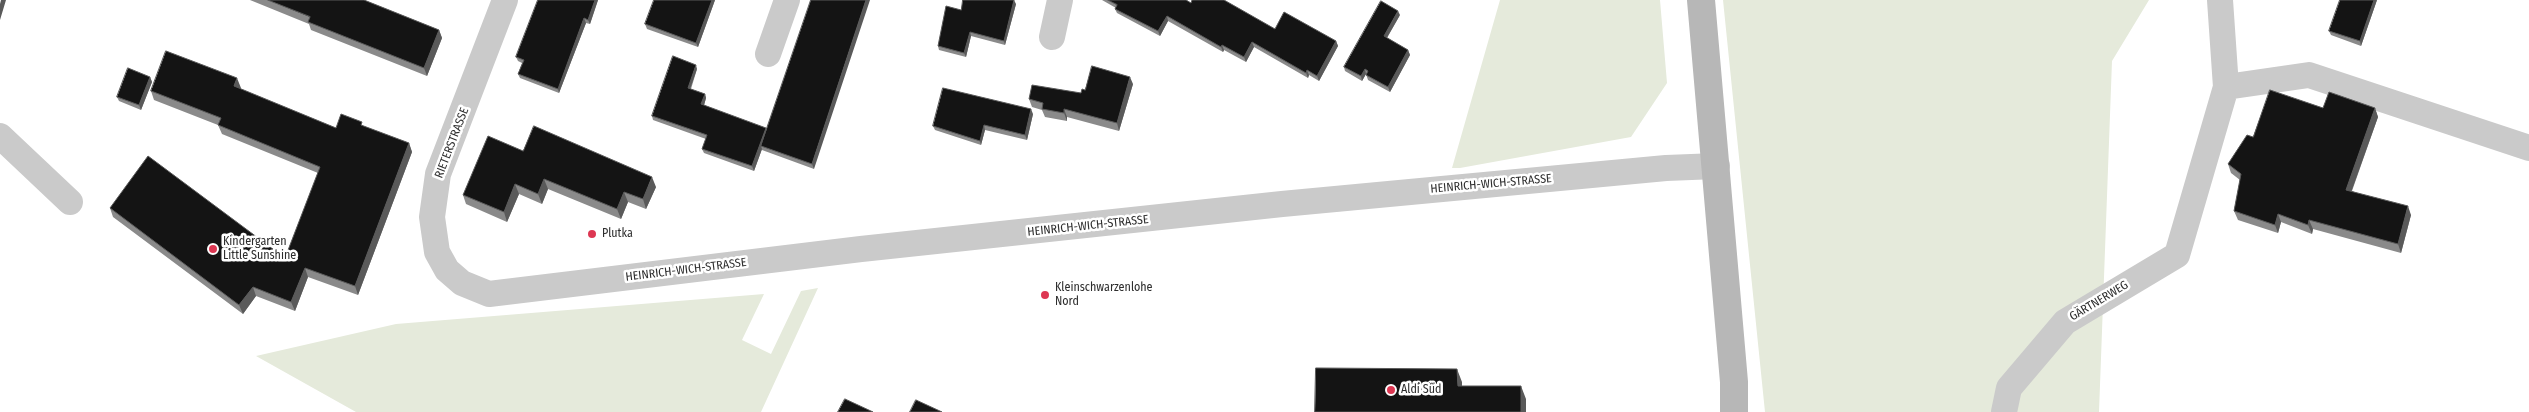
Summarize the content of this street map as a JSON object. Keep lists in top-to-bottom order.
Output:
{
  "streets": {
    "street": ["RIETERSTRASSE", "HEINRICH-WICH-STRASSE", "GÄRTNERWEG"]
  },
  "crossings": [
    ["RIETERSTRASSE", "HEINRICH-WICH-STRASSE"]
  ],
  "places": [
    "Plutka",
    "Kindergarten Little Sunshine",
    "Kleinschwarzenlohe Nord",
    "Aldi Süd"
  ]
}
